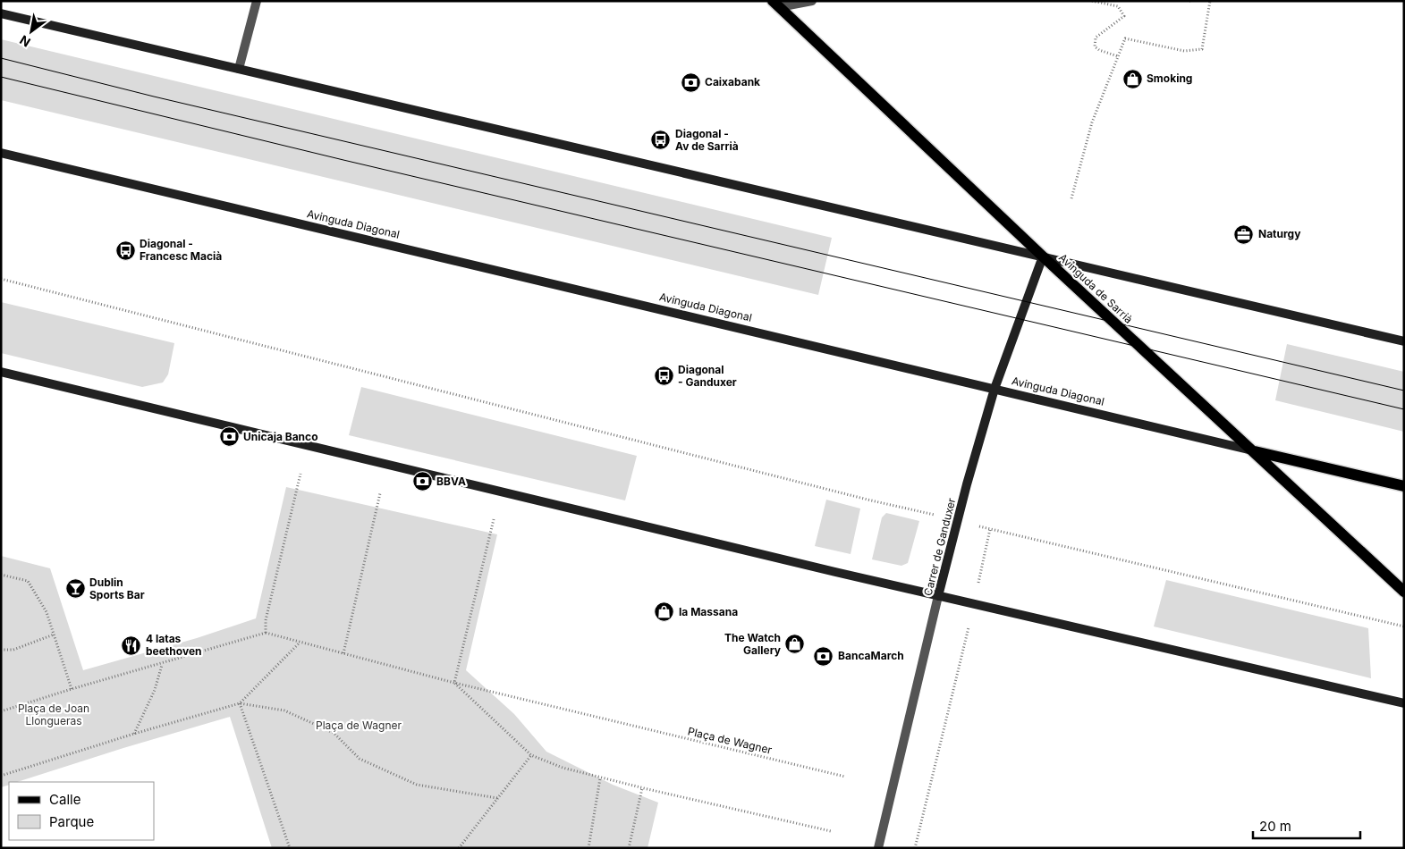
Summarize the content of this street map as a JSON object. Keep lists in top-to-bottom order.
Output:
{
  "streets": {
    "main road": ["Avinguda Diagonal", "Avinguda de Sarrià", "Carrer de Ganduxer"],
    "path": ["Plaça de Wagner"]
  },
  "crossings": [
    ["Avinguda Diagonal", "Avinguda de Sarrià"],
    ["Avinguda Diagonal", "Carrer de Ganduxer"],
    ["Avinguda de Sarrià", "Carrer de Ganduxer"]
  ],
  "parks": ["Plaça de Joan Llongueras", "Plaça de Wagner"],
  "places": {
    "shop": ["Smoking", "Ia Massana", "The Watch Gallery"],
    "bank": [
      "Caixabank",
      "Unicaja Banco",
      "BBVA",
      "BancaMarch"
    ],
    "bus stop": ["Diagonal - Av de Sarrià", "Diagonal - Francesc Macià", "Diagonal - Ganduxer"],
    "office": ["Naturgy"],
    "bar": ["Dublin Sports Bar"],
    "restaurant": ["4 latas beethoven"]
  },
  "legend": ["Calle", "Parque"],
  "scale_bar": "20 m",
  "north": "bottom left"
}
